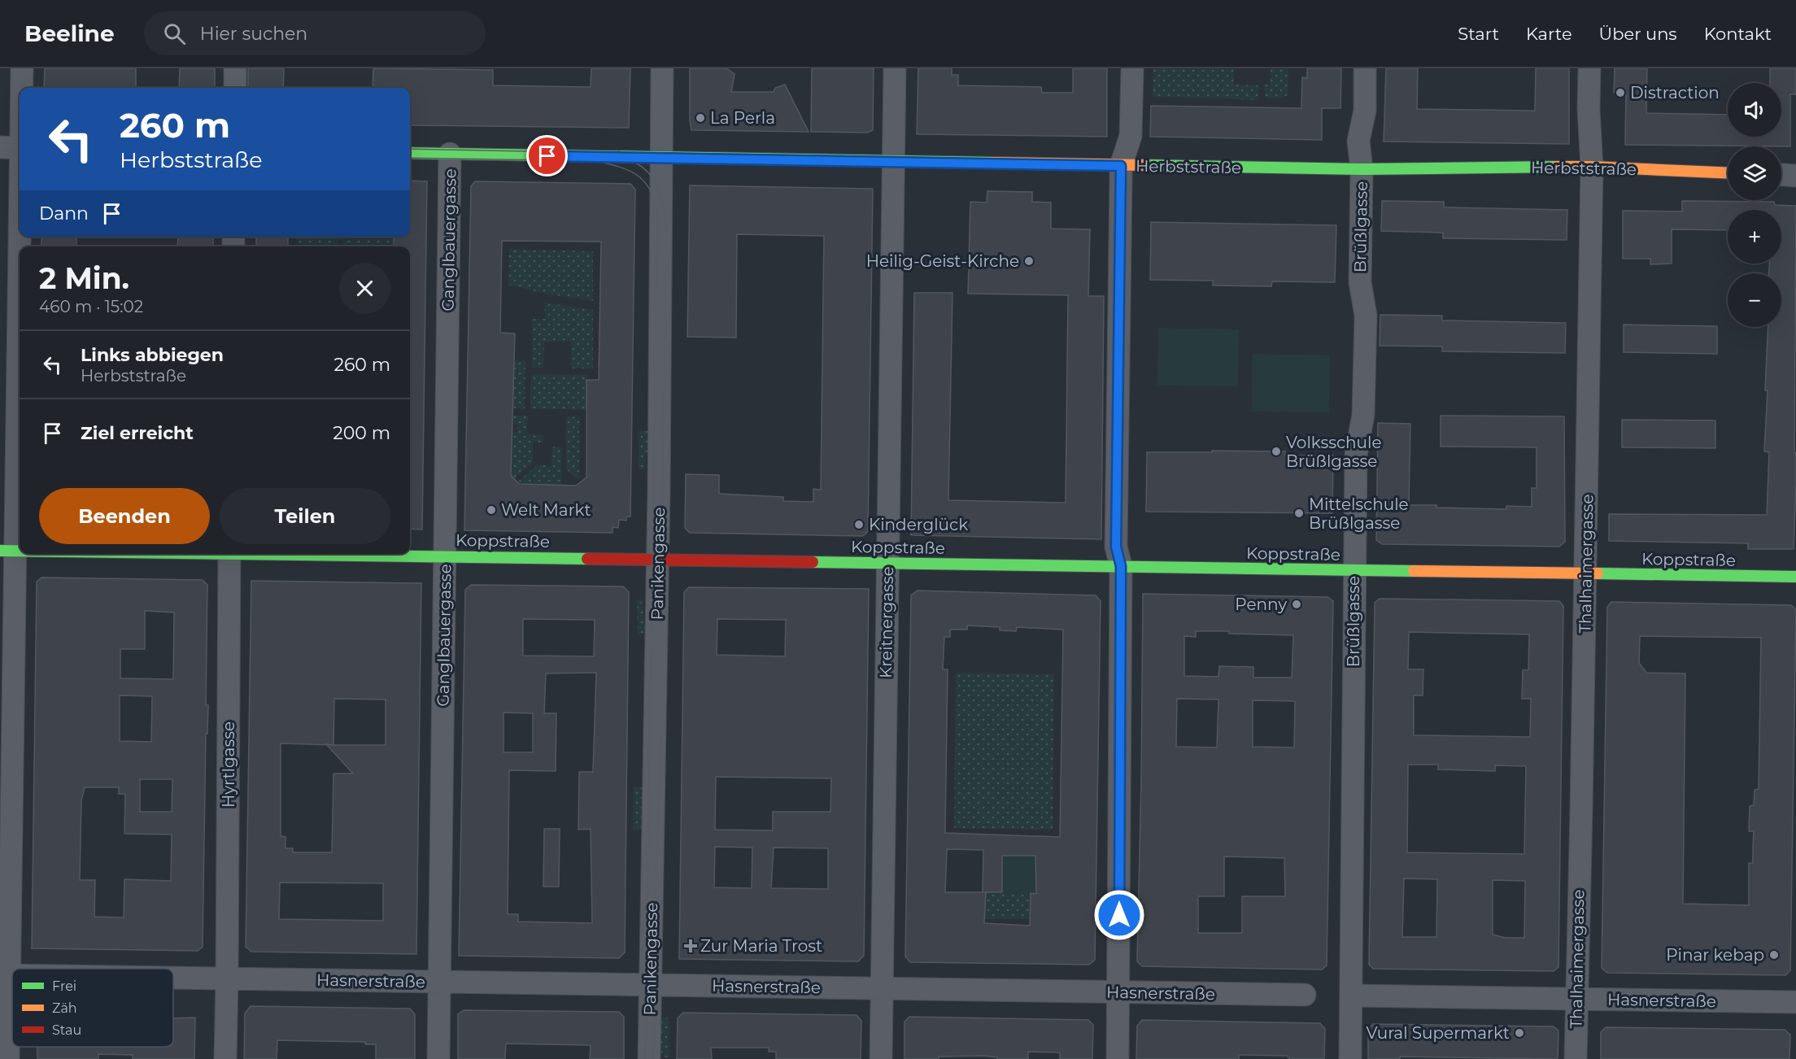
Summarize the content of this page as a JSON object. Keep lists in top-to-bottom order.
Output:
{
  "streets": {
    "main road": ["Herbststraße", "Koppstraße"],
    "street": [
      "Brüßlgasse",
      "Ganglbauergasse",
      "Panikengasse",
      "Thalhaimergasse",
      "Kreitnergasse",
      "Hyrtlgasse",
      "Hasnerstraße"
    ]
  },
  "crossings": [
    ["Herbststraße", "Brüßlgasse"],
    ["Herbststraße", "Ganglbauergasse"],
    ["Herbststraße", "Panikengasse"],
    ["Herbststraße", "Thalhaimergasse"],
    ["Herbststraße", "Kreitnergasse"],
    ["Brüßlgasse", "Koppstraße"],
    ["Brüßlgasse", "Hasnerstraße"],
    ["Ganglbauergasse", "Koppstraße"],
    ["Ganglbauergasse", "Hasnerstraße"],
    ["Koppstraße", "Panikengasse"],
    ["Koppstraße", "Thalhaimergasse"],
    ["Koppstraße", "Kreitnergasse"],
    ["Panikengasse", "Hasnerstraße"],
    ["Thalhaimergasse", "Hasnerstraße"],
    ["Kreitnergasse", "Hasnerstraße"],
    ["Hyrtlgasse", "Hasnerstraße"]
  ],
  "places": {
    "other": [
      "Distraction",
      "La Perla",
      "Heilig-Geist-Kirche",
      "Volksschule Brüßlgasse",
      "Welt Markt",
      "Mittelschule Brüßlgasse",
      "Kinderglück",
      "Penny",
      "Pinar kebap",
      "Vural Supermarkt"
    ],
    "health": ["Zur Maria Trost"]
  },
  "legend": ["Frei", "Zäh", "Stau"],
  "page": {
    "header": "Beeline",
    "search": "Hier suchen",
    "nav": [
      "Start",
      "Karte",
      "Über uns",
      "Kontakt"
    ],
    "map_buttons": ["+", "−"],
    "turn": ["260 m", "Herbststraße"],
    "then": "Dann",
    "heading": ["2 Min.", "460 m · 15:02"],
    "list": [
      {
        "name": "Links abbiegen",
        "note": "Herbststraße",
        "value": "260 m"
      },
      {
        "name": "Ziel erreicht",
        "value": "200 m"
      }
    ],
    "buttons": ["Beenden", "Teilen"]
  }
}
